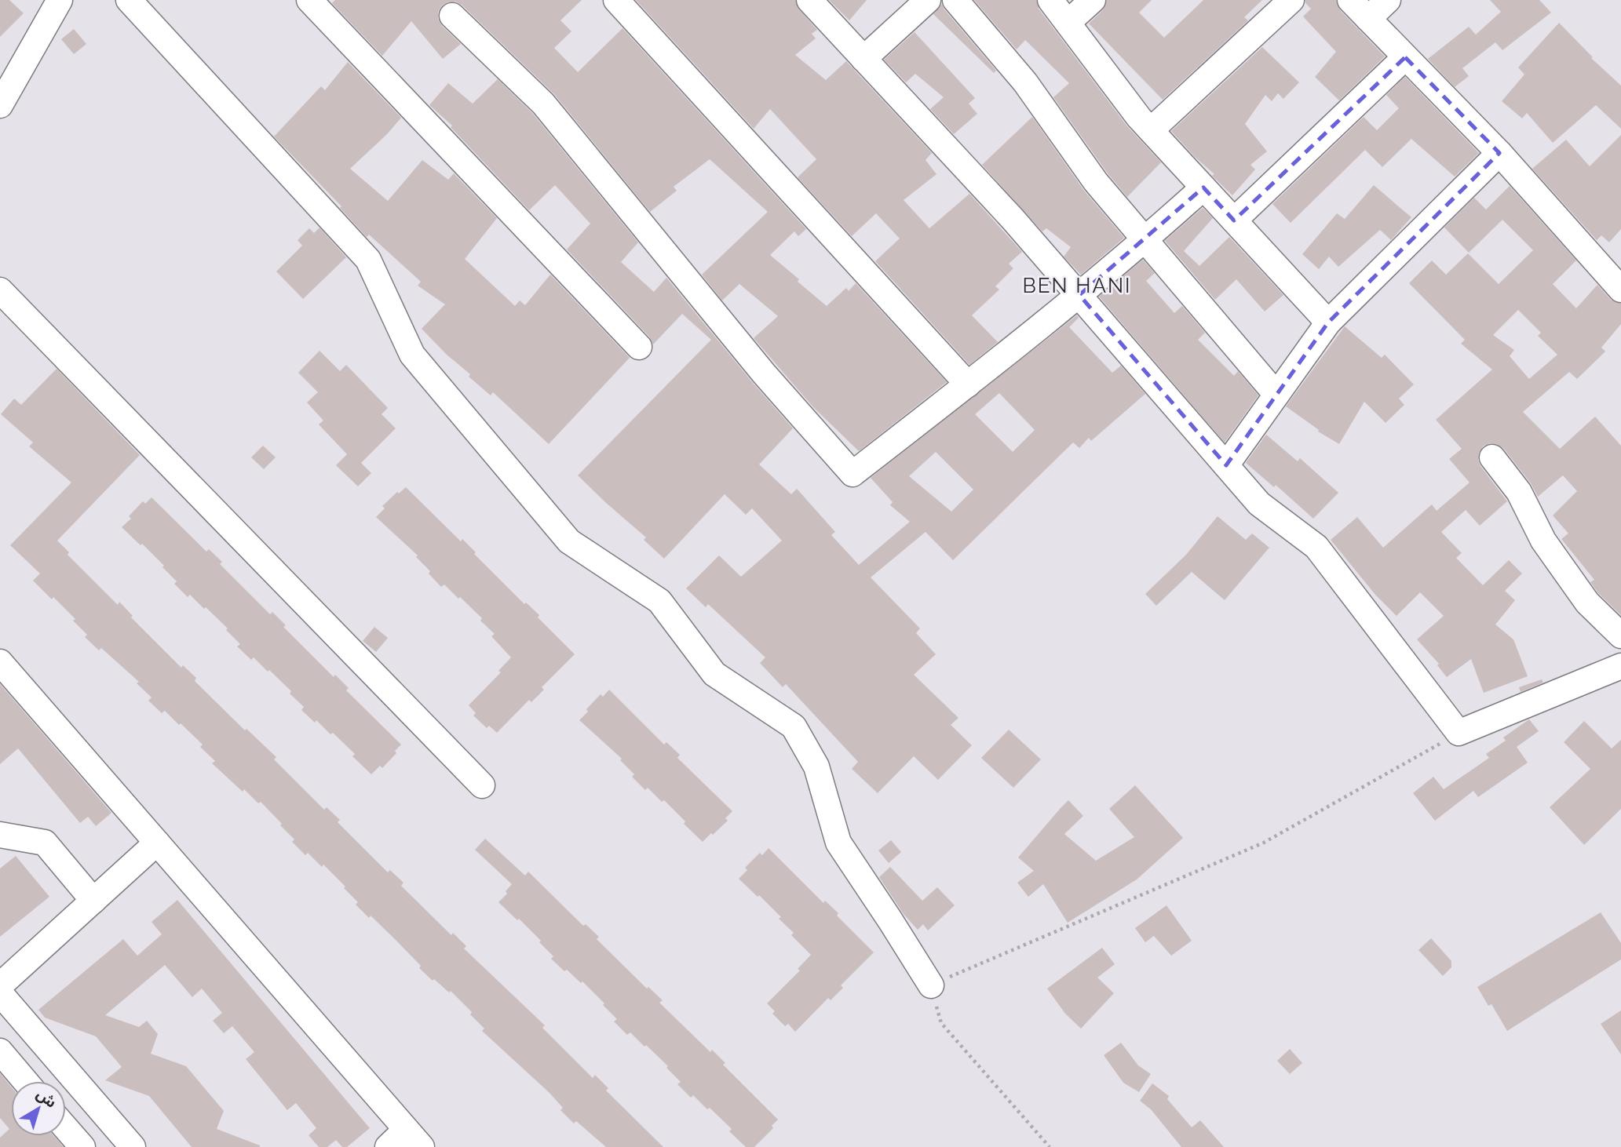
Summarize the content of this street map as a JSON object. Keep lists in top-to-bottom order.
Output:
{
  "districts": ["BEN HANI"],
  "north": "top right"
}
